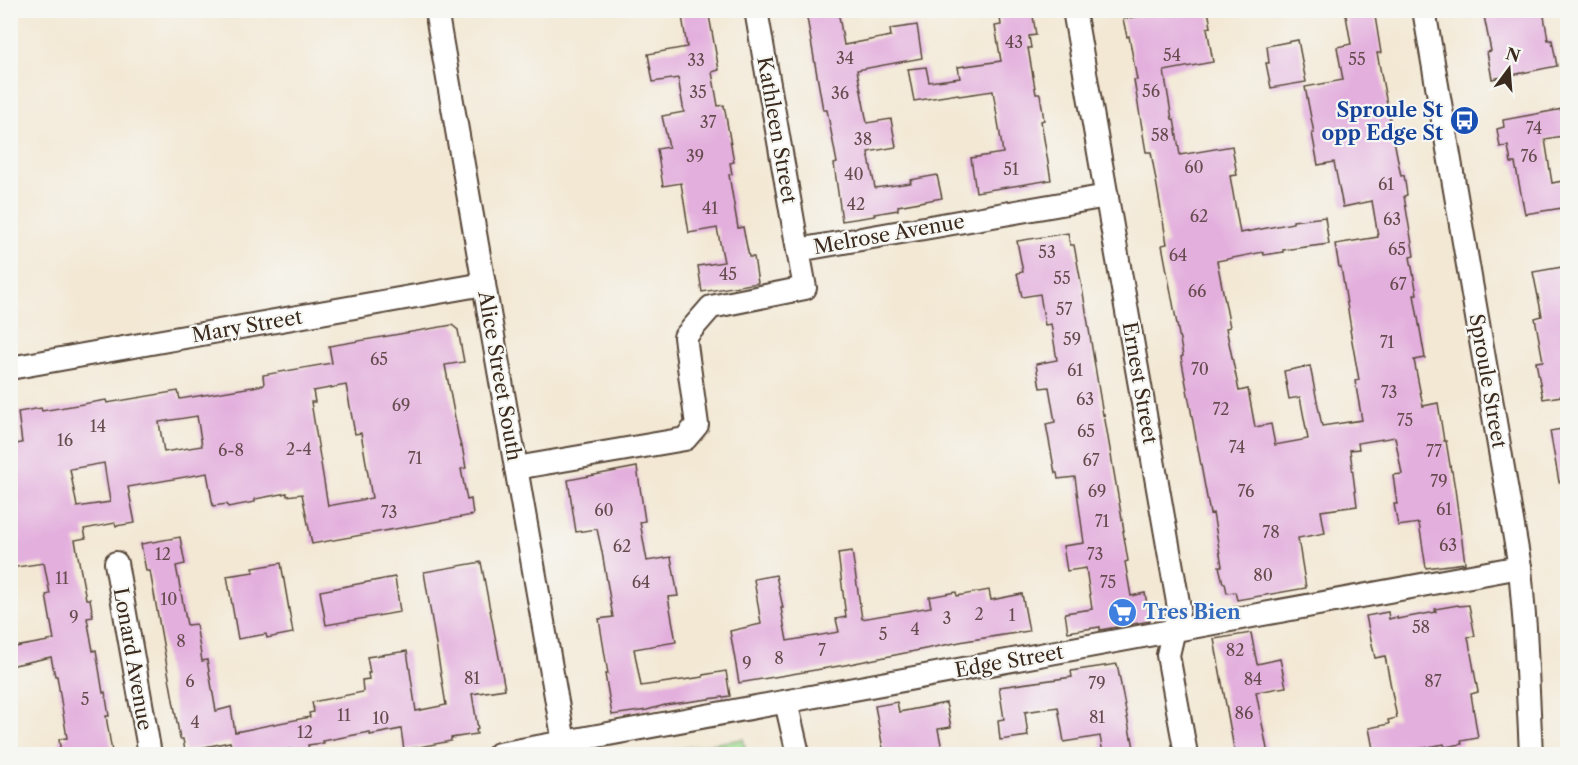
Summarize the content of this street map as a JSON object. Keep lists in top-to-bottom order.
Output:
{
  "streets": {
    "street": [
      "Kathleen Street",
      "Melrose Avenue",
      "Mary Street",
      "Alice Street South",
      "Sproule Street",
      "Ernest Street",
      "Lonard Avenue",
      "Edge Street"
    ]
  },
  "crossings": [
    ["Kathleen Street", "Melrose Avenue"],
    ["Melrose Avenue", "Alice Street South"],
    ["Melrose Avenue", "Ernest Street"],
    ["Mary Street", "Alice Street South"],
    ["Alice Street South", "Edge Street"],
    ["Sproule Street", "Edge Street"],
    ["Ernest Street", "Edge Street"]
  ],
  "places": {
    "bus stop": ["Sproule St opp Edge St"],
    "supermarket": ["Tres Bien"]
  },
  "house_numbers": [
    "43",
    "54",
    "34",
    "55",
    "33",
    "56",
    "35",
    "36",
    "37",
    "74",
    "58",
    "38",
    "39",
    "76",
    "60",
    "51",
    "40",
    "61",
    "42",
    "41",
    "62",
    "63",
    "65",
    "53",
    "64",
    "45",
    "55",
    "67",
    "66",
    "57",
    "59",
    "71",
    "65",
    "70",
    "61",
    "73",
    "63",
    "69",
    "72",
    "75",
    "14",
    "65",
    "16",
    "74",
    "2-4",
    "6-8",
    "77",
    "71",
    "67",
    "79",
    "69",
    "76",
    "61",
    "60",
    "73",
    "71",
    "78",
    "63",
    "62",
    "12",
    "73",
    "80",
    "11",
    "64",
    "75",
    "10",
    "2",
    "1",
    "9",
    "3",
    "58",
    "4",
    "5",
    "8",
    "7",
    "82",
    "8",
    "9",
    "81",
    "84",
    "6",
    "87",
    "79",
    "5",
    "86",
    "11",
    "81",
    "10",
    "4",
    "12"
  ],
  "north": "top"
}
